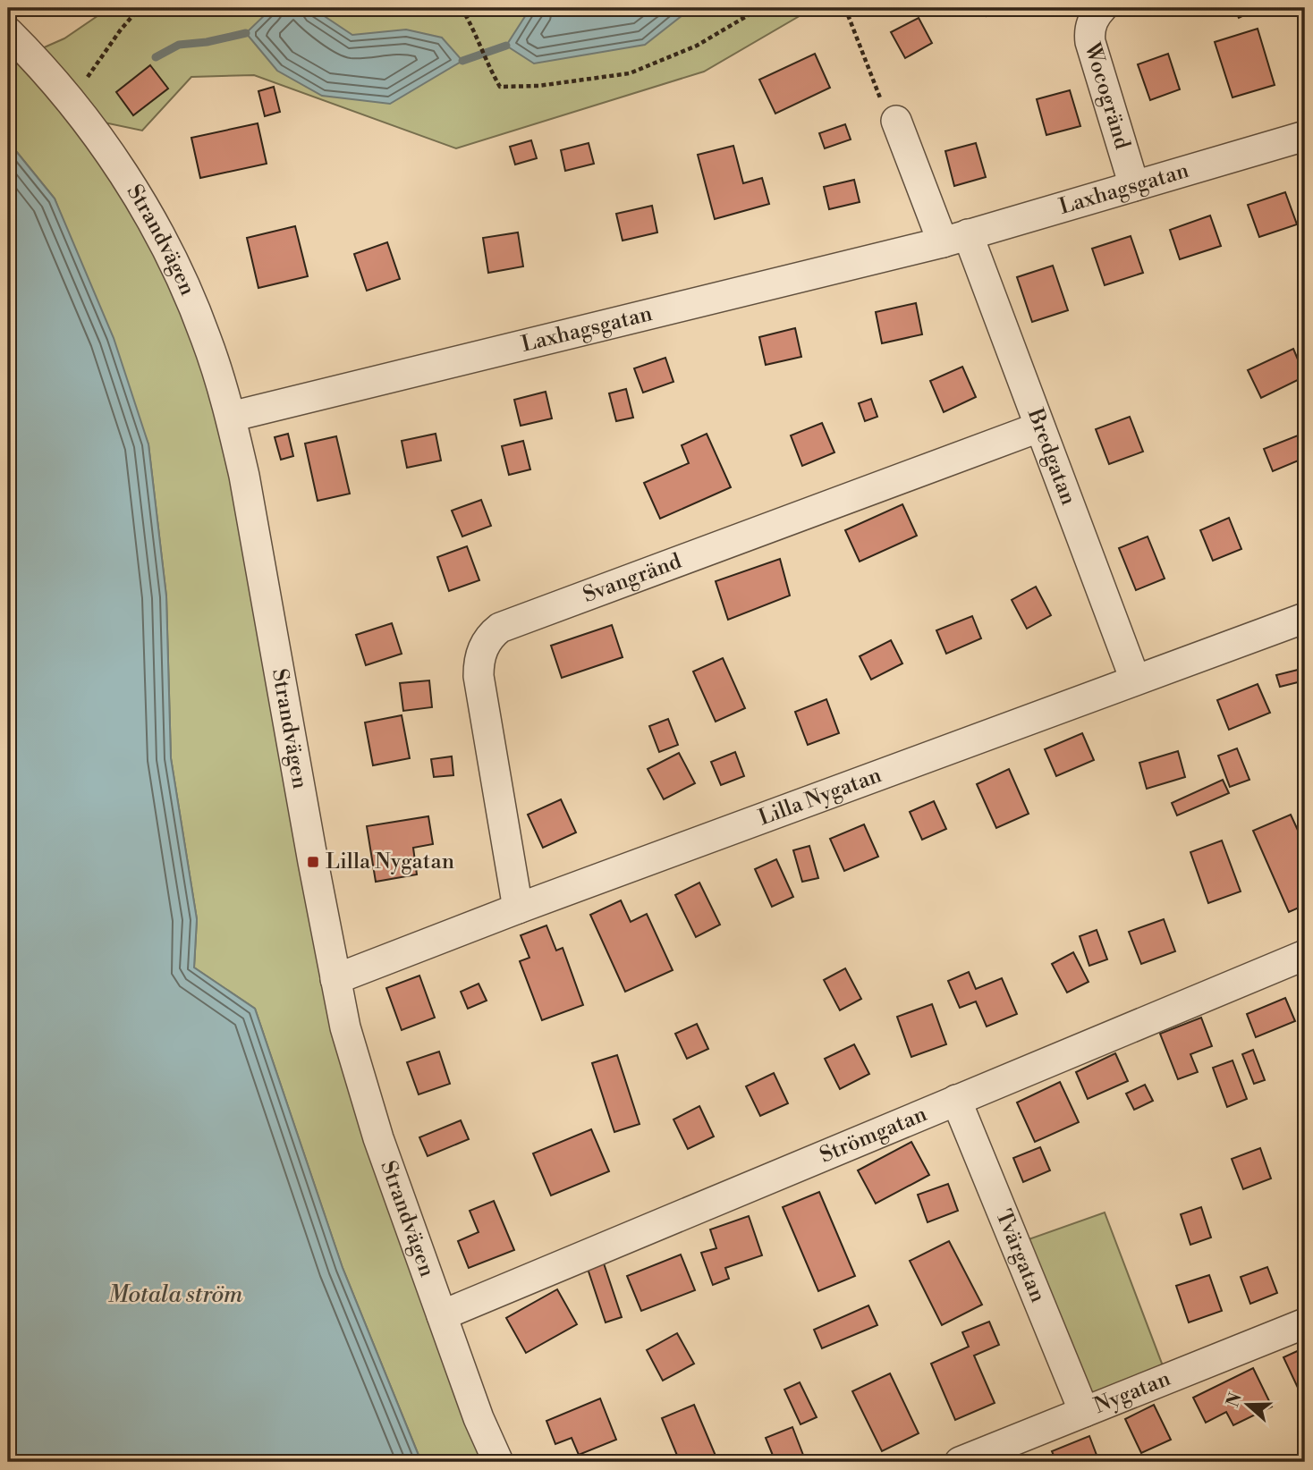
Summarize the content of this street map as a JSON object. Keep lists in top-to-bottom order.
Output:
{
  "streets": {
    "street": [
      "Wocogränd",
      "Laxhagsgatan",
      "Strandvägen",
      "Bredgatan",
      "Svangränd",
      "Lilla Nygatan",
      "Strömgatan",
      "Tvärgatan",
      "Nygatan"
    ]
  },
  "crossings": [
    ["Wocogränd", "Laxhagsgatan"],
    ["Laxhagsgatan", "Strandvägen"],
    ["Laxhagsgatan", "Bredgatan"],
    ["Strandvägen", "Lilla Nygatan"],
    ["Strandvägen", "Strömgatan"],
    ["Bredgatan", "Svangränd"],
    ["Bredgatan", "Lilla Nygatan"],
    ["Svangränd", "Lilla Nygatan"],
    ["Strömgatan", "Tvärgatan"],
    ["Tvärgatan", "Nygatan"]
  ],
  "water": ["Motala ström"],
  "places": {
    "transit": ["Lilla Nygatan"]
  },
  "north": "left"
}
